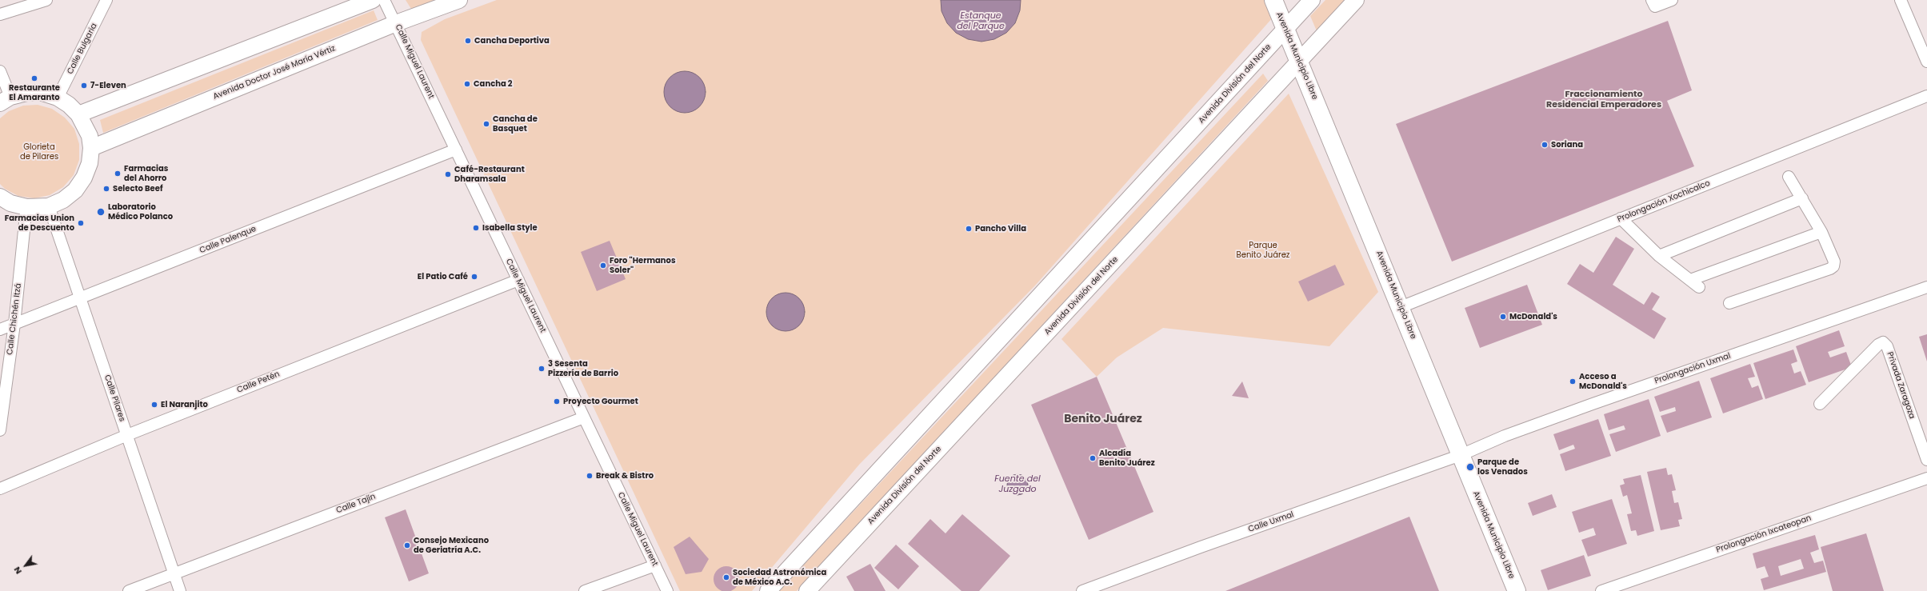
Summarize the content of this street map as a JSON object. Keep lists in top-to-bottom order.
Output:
{
  "streets": {
    "main road": ["Avenida Municipio Libre", "Avenida Doctor José María Vértiz", "Avenida División del Norte"],
    "street": [
      "Calle Bulgaria",
      "Calle Miguel Laurent",
      "Prolongación Xochicalco",
      "Calle Palenque",
      "Calle Chichén Itzá",
      "Prolongación Uxmal",
      "Calle Petén",
      "Privada Zaragoza",
      "Calle Pilares",
      "Calle Tajín",
      "Calle Uxmal",
      "Prolongación Ixcateopan"
    ]
  },
  "crossings": [
    ["Avenida Municipio Libre", "Avenida División del Norte"],
    ["Avenida Municipio Libre", "Prolongación Xochicalco"],
    ["Avenida Municipio Libre", "Prolongación Uxmal"],
    ["Avenida Municipio Libre", "Calle Uxmal"],
    ["Calle Miguel Laurent", "Avenida Doctor José María Vértiz"],
    ["Calle Miguel Laurent", "Calle Palenque"],
    ["Calle Miguel Laurent", "Calle Petén"],
    ["Calle Miguel Laurent", "Calle Tajín"],
    ["Calle Palenque", "Calle Chichén Itzá"],
    ["Calle Palenque", "Calle Pilares"],
    ["Prolongación Uxmal", "Calle Uxmal"],
    ["Calle Petén", "Calle Pilares"],
    ["Calle Pilares", "Calle Tajín"]
  ],
  "districts": ["Fraccionamiento Residencial Emperadores", "Benito Juárez"],
  "water": ["Estanque del Parque", "Fuente del Juzgado"],
  "parks": ["Glorieta de Pilares", "Parque Benito Juárez"],
  "places": [
    "Cancha Deportiva",
    "Restaurante El Amaranto",
    "Cancha 2",
    "7-Eleven",
    "Cancha de Basquet",
    "Soriana",
    "Farmacias del Ahorro",
    "Café-Restaurant Dharamsala",
    "Selecto Beef",
    "Laboratorio Médico Polanco",
    "Farmacias Union de Descuento",
    "Isabella Style",
    "Pancho Villa",
    "Foro \"Hermanos Soler\"",
    "El Patio Café",
    "McDonald's",
    "3 Sesenta Pizzería de Barrio",
    "Acceso a McDonald's",
    "Proyecto Gourmet",
    "El Naranjito",
    "Alcadía Benito Juárez",
    "Parque de los Venados",
    "Break & Bistro",
    "Consejo Mexicano de Geriatría A.C.",
    "Sociedad Astronómica de México A.C."
  ],
  "north": "bottom left"
}
